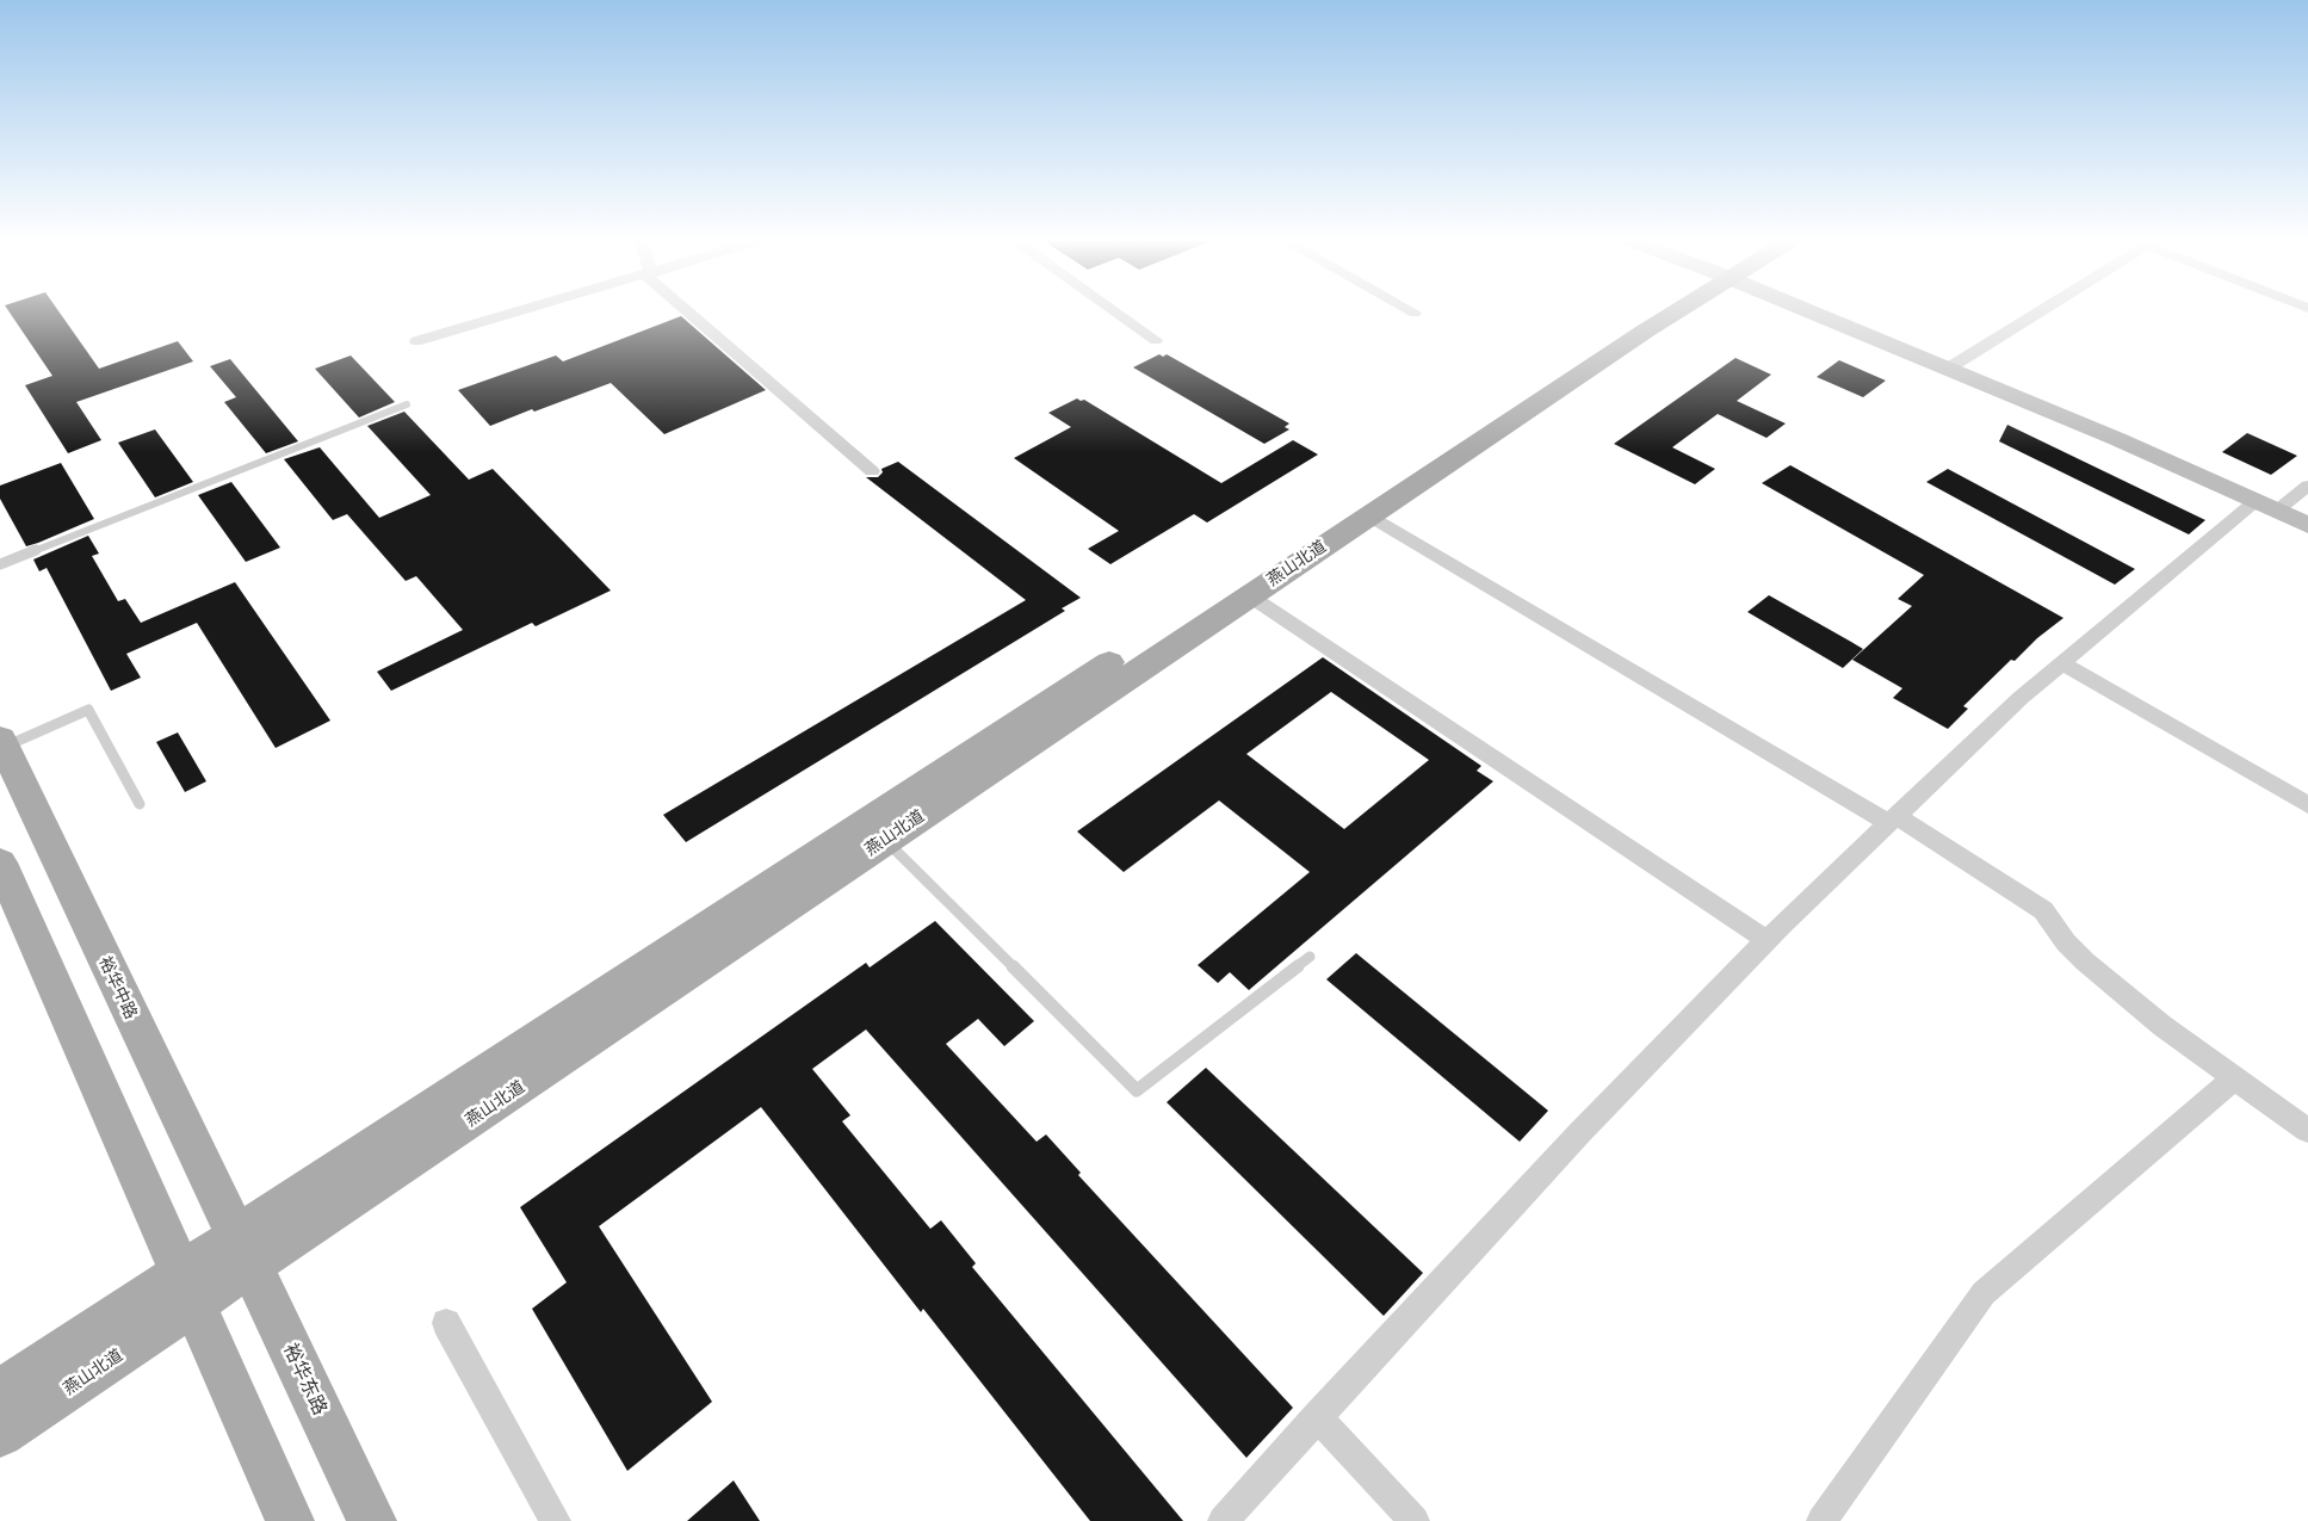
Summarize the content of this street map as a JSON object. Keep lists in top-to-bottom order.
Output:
{
  "streets": {
    "main road": ["燕山北道", "裕华中路", "裕华东路"]
  },
  "crossings": [
    ["燕山北道", "裕华中路"],
    ["燕山北道", "裕华东路"],
    ["裕华中路", "裕华东路"]
  ]
}
